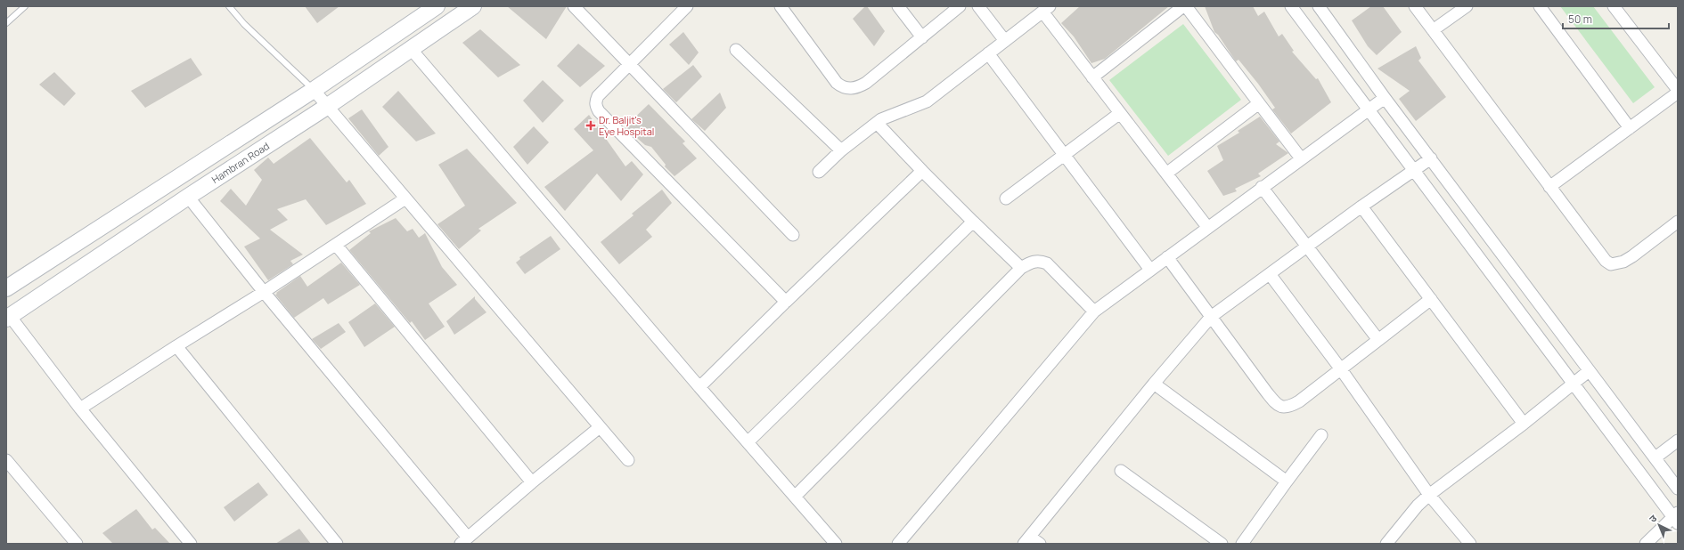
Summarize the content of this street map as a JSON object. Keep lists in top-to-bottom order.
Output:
{
  "streets": {
    "main road": ["Hambran Road"]
  },
  "places": {
    "health": ["Dr. Baljit's Eye Hospital"]
  },
  "scale_bar": "50 m",
  "north": "top left"
}
